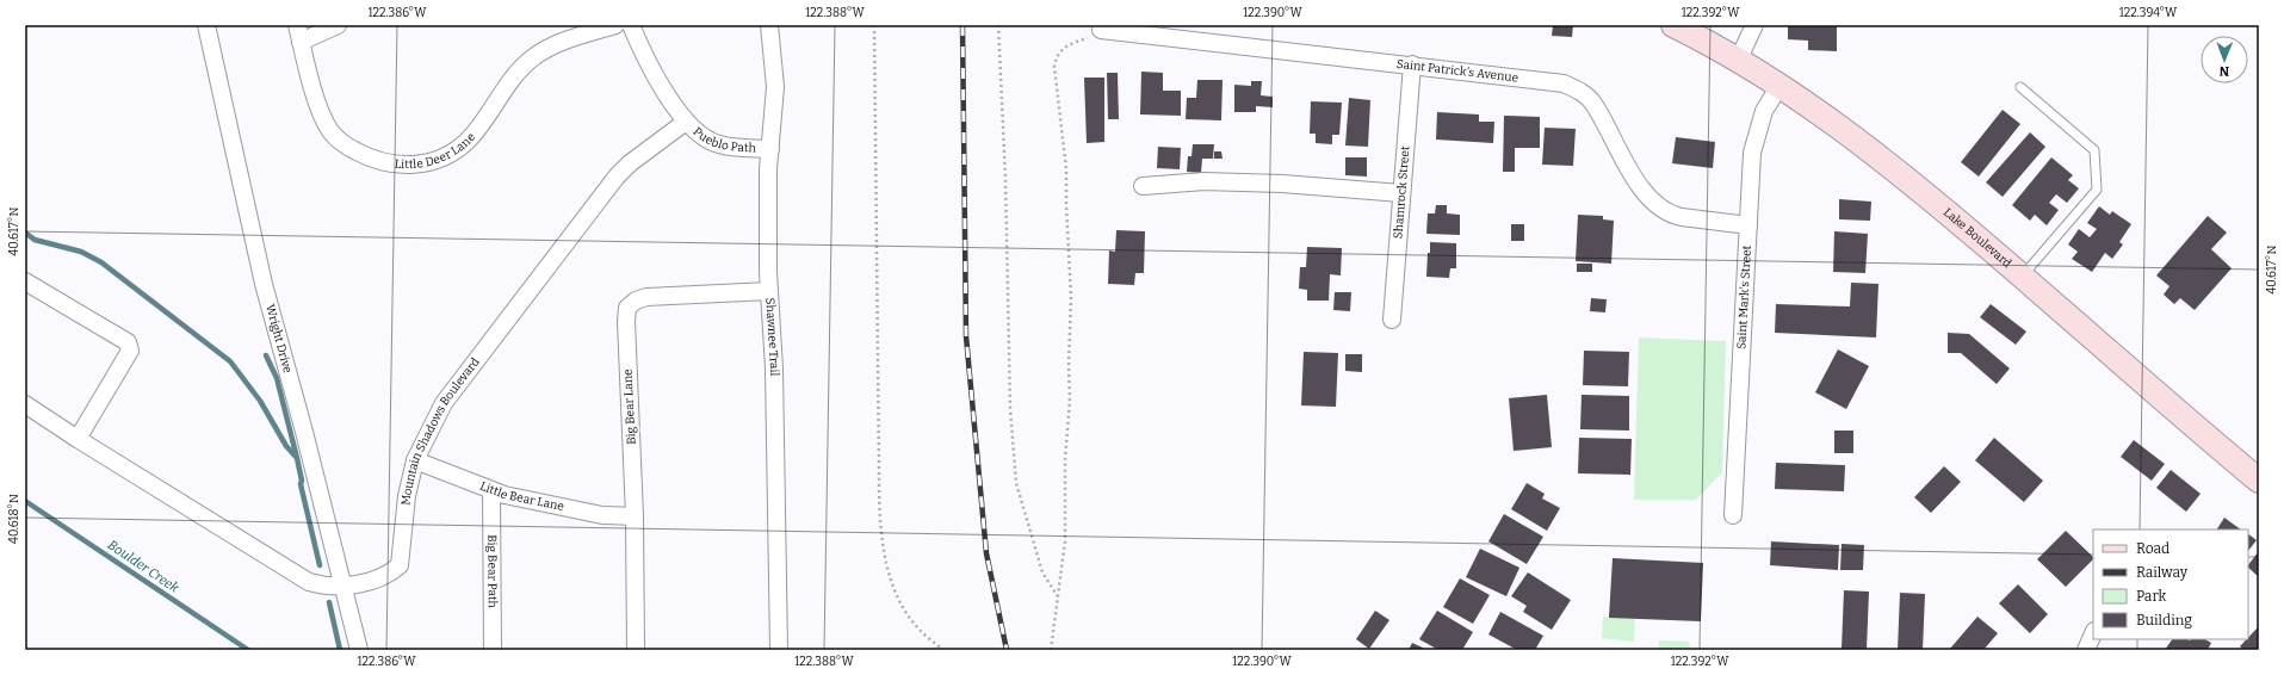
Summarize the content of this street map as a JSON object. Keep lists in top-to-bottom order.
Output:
{
  "streets": {
    "main road": ["Lake Boulevard"],
    "street": [
      "Saint Patrick's Avenue",
      "Pueblo Path",
      "Little Deer Lane",
      "Shamrock Street",
      "Saint Mark's Street",
      "Shawnee Trail",
      "Wright Drive",
      "Big Bear Lane",
      "Mountain Shadows Boulevard",
      "Little Bear Lane",
      "Big Bear Path"
    ]
  },
  "crossings": [
    ["Saint Patrick's Avenue", "Shamrock Street"],
    ["Saint Patrick's Avenue", "Saint Mark's Street"],
    ["Pueblo Path", "Shawnee Trail"],
    ["Pueblo Path", "Mountain Shadows Boulevard"],
    ["Lake Boulevard", "Saint Mark's Street"],
    ["Shawnee Trail", "Big Bear Lane"],
    ["Wright Drive", "Mountain Shadows Boulevard"],
    ["Big Bear Lane", "Little Bear Lane"],
    ["Mountain Shadows Boulevard", "Little Bear Lane"],
    ["Little Bear Lane", "Big Bear Path"]
  ],
  "water": ["Boulder Creek"],
  "legend": [
    "Road",
    "Railway",
    "Park",
    "Building"
  ],
  "north": "bottom",
  "coordinates": [
    "122.386°W",
    "122.388°W",
    "122.390°W",
    "122.392°W",
    "122.394°W",
    "40.617°N",
    "40.618°N"
  ]
}
